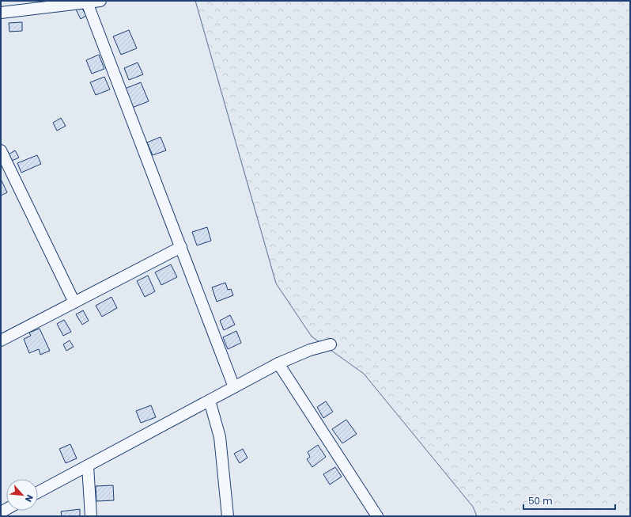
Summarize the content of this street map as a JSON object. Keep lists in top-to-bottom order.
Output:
{
  "scale_bar": "50 m",
  "north": "bottom right"
}
